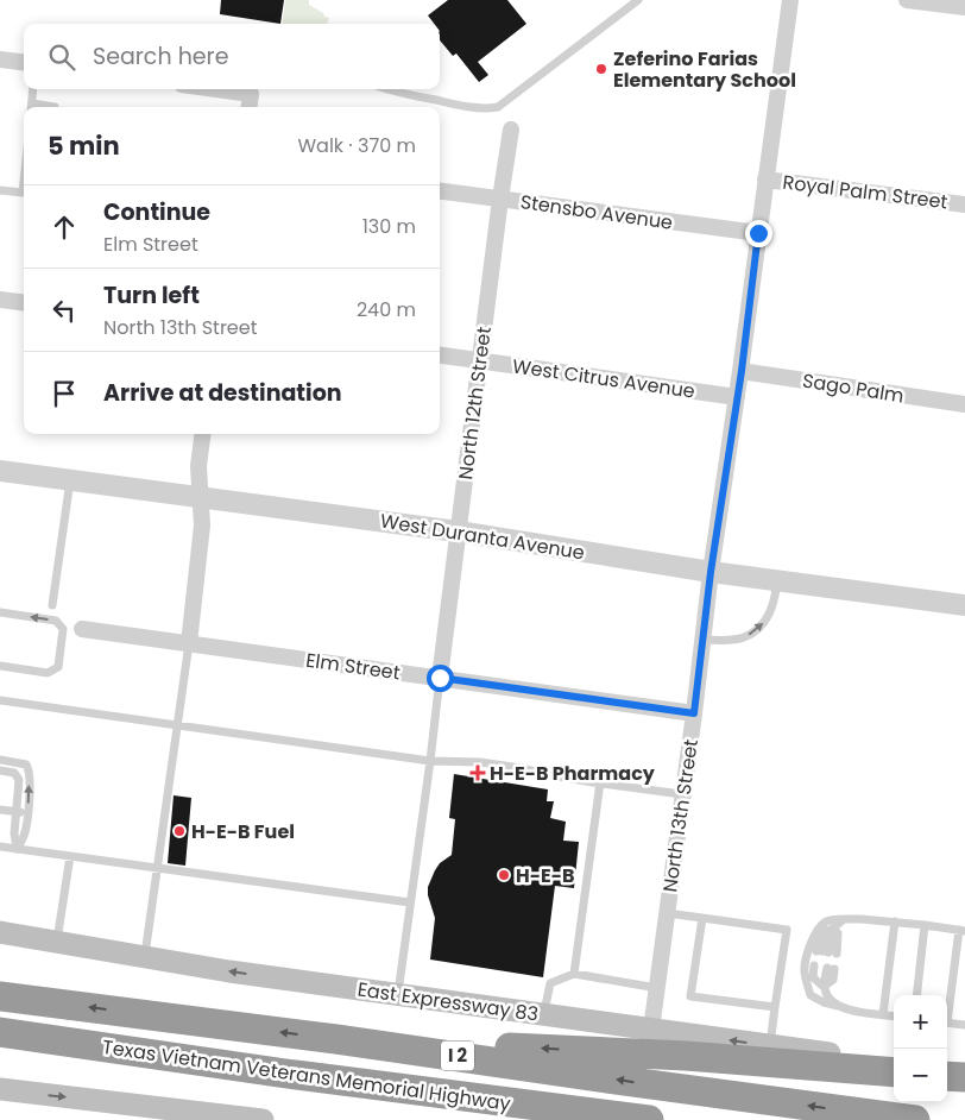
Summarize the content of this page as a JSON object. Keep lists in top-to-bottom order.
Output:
{
  "streets": {
    "highway": ["I 2", "Texas Vietnam Veterans Memorial Highway"],
    "main road": ["East Expressway 83"],
    "street": [
      "Royal Palm Street",
      "Stensbo Avenue",
      "West Citrus Avenue",
      "Sago Palm",
      "North 12th Street",
      "West Duranta Avenue",
      "Elm Street",
      "North 13th Street"
    ]
  },
  "crossings": [
    ["Royal Palm Street", "North 13th Street"],
    ["Stensbo Avenue", "North 12th Street"],
    ["Stensbo Avenue", "North 13th Street"],
    ["West Citrus Avenue", "North 12th Street"],
    ["West Citrus Avenue", "North 13th Street"],
    ["Sago Palm", "North 13th Street"],
    ["North 12th Street", "West Duranta Avenue"],
    ["North 12th Street", "Elm Street"],
    ["West Duranta Avenue", "North 13th Street"],
    ["Elm Street", "North 13th Street"],
    ["North 13th Street", "East Expressway 83"]
  ],
  "places": {
    "other": ["Zeferino Farias Elementary School", "H-E-B Fuel", "H-E-B"],
    "health": ["H-E-B Pharmacy"]
  },
  "page": {
    "search": "Search here",
    "heading": ["5 min", "Walk · 370 m"],
    "list": [
      ["Continue", "Elm Street", "130 m"],
      ["Turn left", "North 13th Street", "240 m"],
      "Arrive at destination"
    ],
    "map_buttons": ["+", "−"]
  }
}
